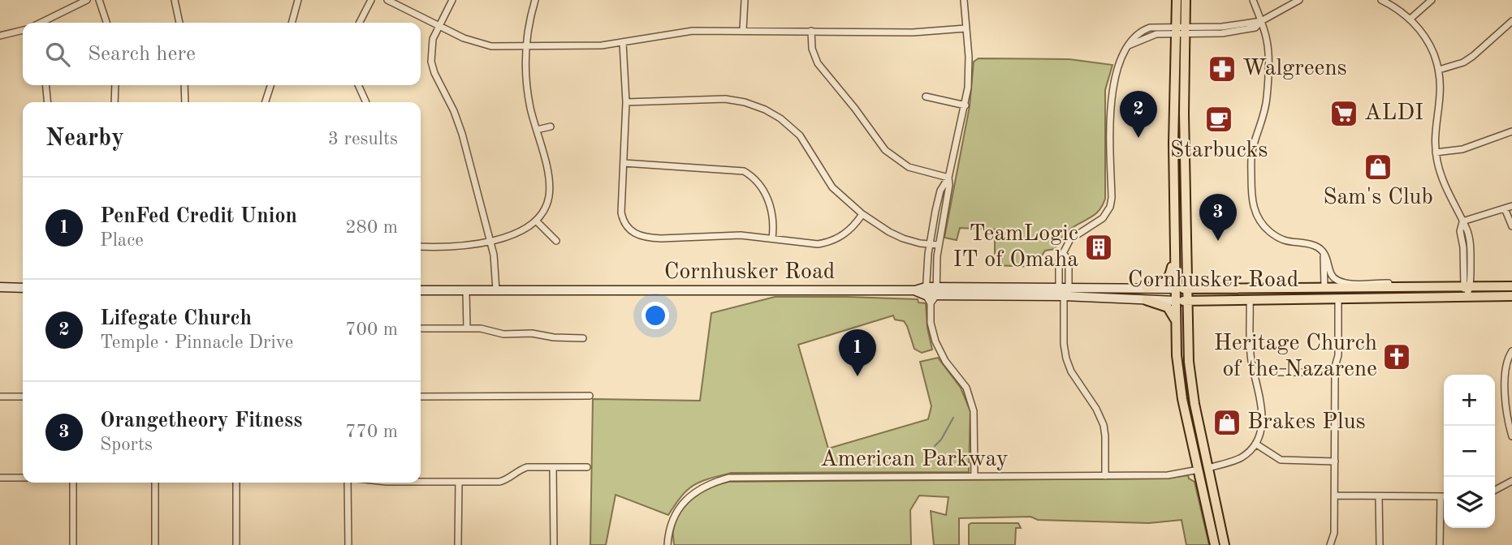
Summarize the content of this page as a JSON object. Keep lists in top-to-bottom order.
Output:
{
  "streets": {
    "main road": ["Cornhusker Road"],
    "street": ["American Parkway"]
  },
  "places": {
    "pharmacy": ["Walgreens"],
    "supermarket": ["ALDI"],
    "cafe": ["Starbucks"],
    "shop": ["Sam's Club", "Brakes Plus"],
    "building": ["TeamLogic IT of Omaha"],
    "church": ["Heritage Church of the Nazarene"]
  },
  "page": {
    "search": "Search here",
    "pins": ["2", "3", "1"],
    "heading": ["Nearby", "3 results"],
    "list": [
      {
        "mark": "1",
        "name": "PenFed Credit Union",
        "note": "Place",
        "value": "280 m"
      },
      {
        "mark": "2",
        "name": "Lifegate Church",
        "note": "Temple · Pinnacle Drive",
        "value": "700 m"
      },
      {
        "mark": "3",
        "name": "Orangetheory Fitness",
        "note": "Sports",
        "value": "770 m"
      }
    ],
    "map_buttons": ["+", "−"]
  }
}
